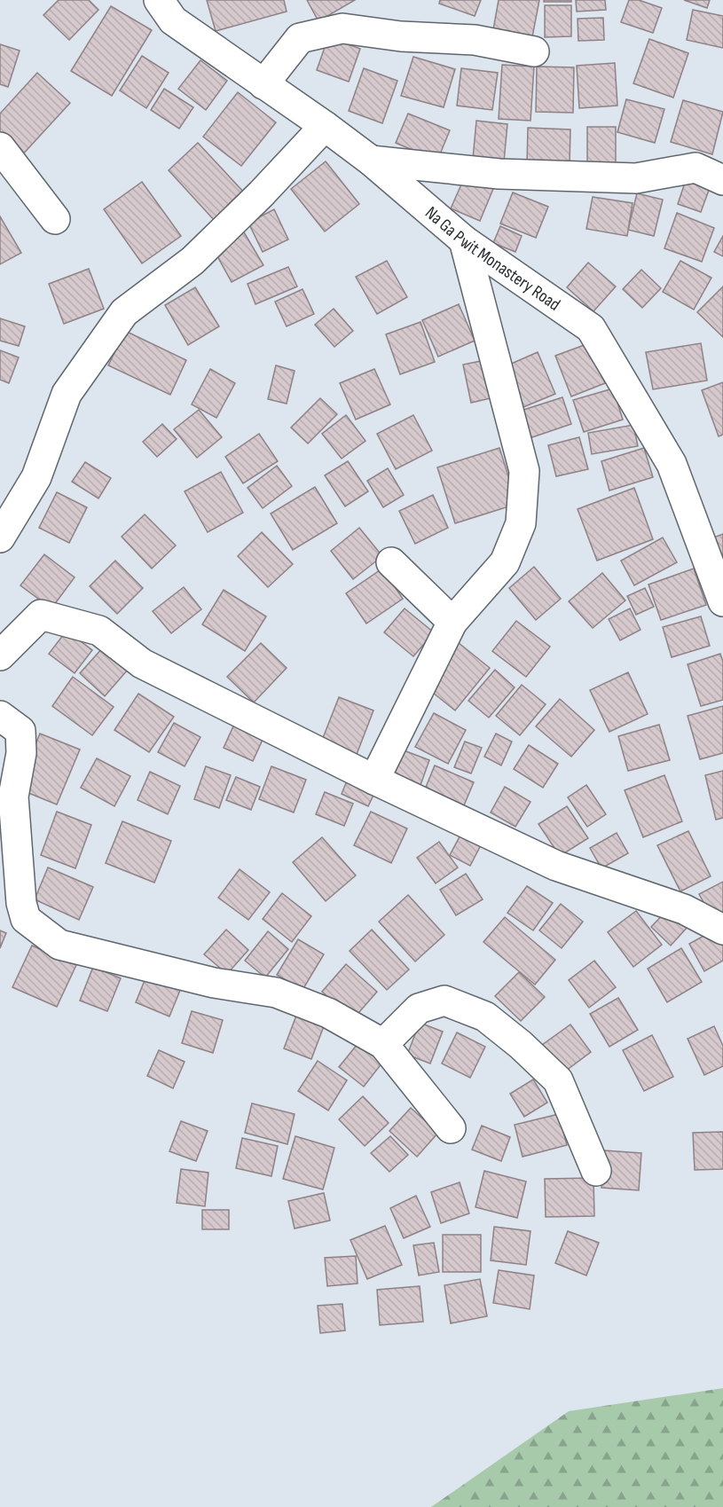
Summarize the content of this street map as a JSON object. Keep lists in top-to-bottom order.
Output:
{
  "streets": {
    "street": ["Na Ga Pwit Monastery Road"]
  }
}
